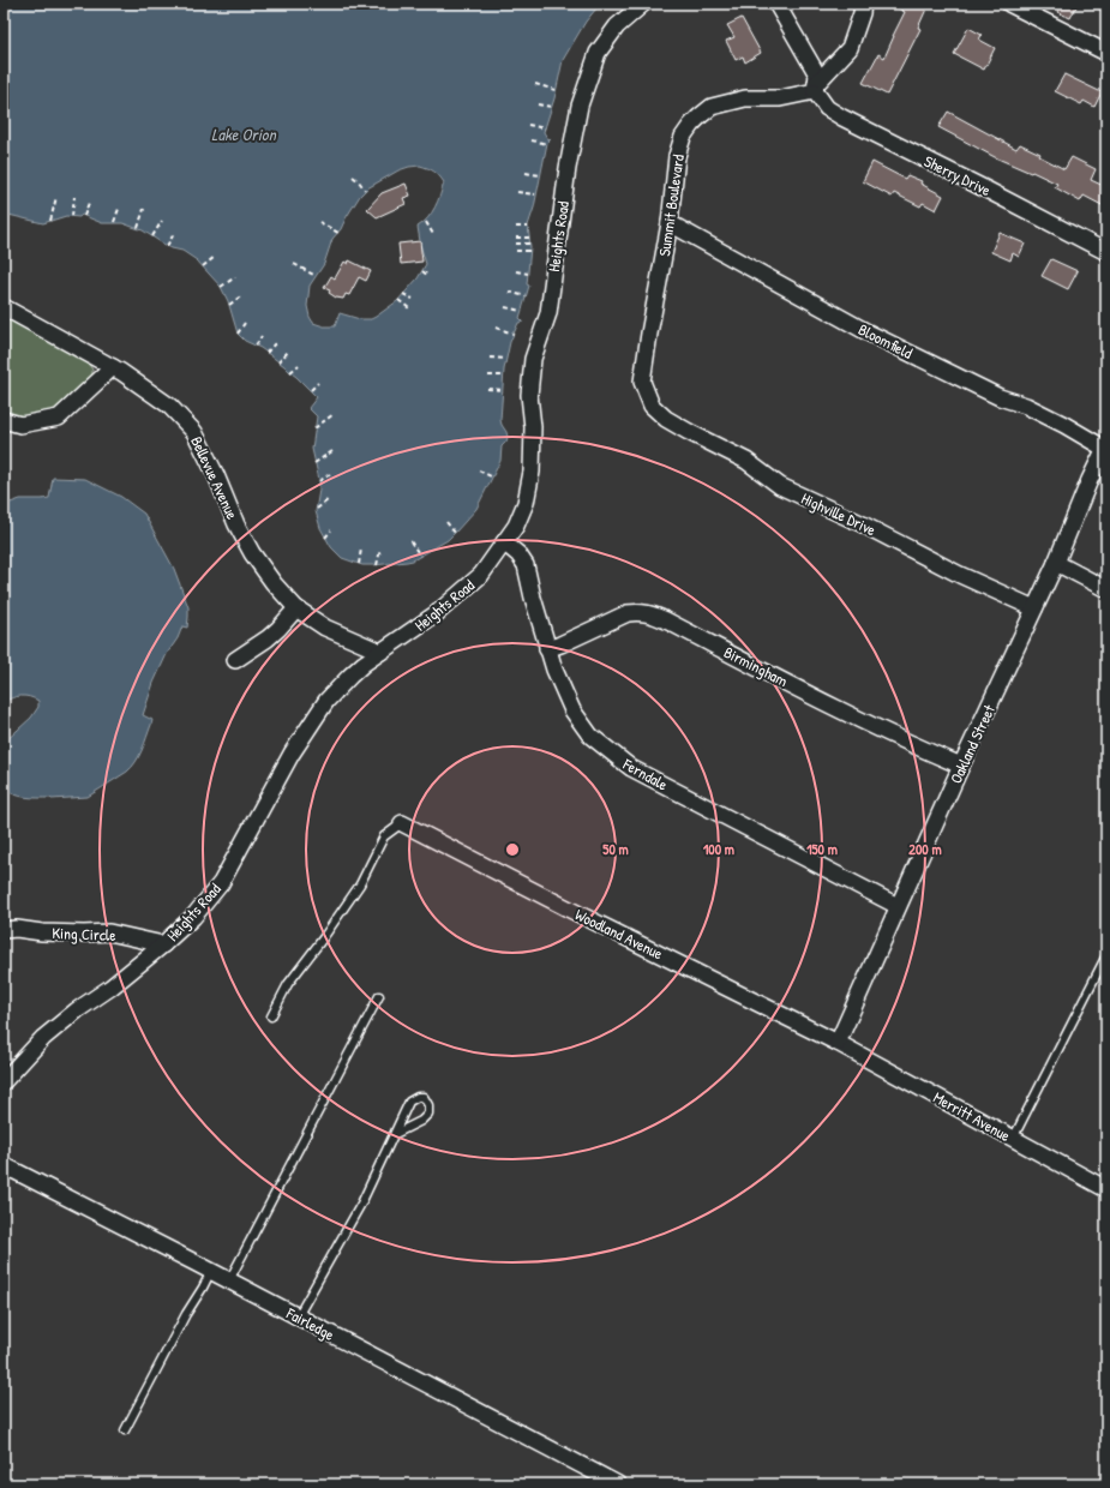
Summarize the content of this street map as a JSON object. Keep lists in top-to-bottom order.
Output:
{
  "streets": {
    "street": [
      "Sherry Drive",
      "Summit Boulevard",
      "Heights Road",
      "Bloomfield",
      "Bellevue Avenue",
      "Highville Drive",
      "Birmingham",
      "Oakland Street",
      "Ferndale",
      "King Circle",
      "Woodland Avenue",
      "Merritt Avenue",
      "Fairledge"
    ]
  },
  "crossings": [
    ["Sherry Drive", "Summit Boulevard"],
    ["Summit Boulevard", "Bloomfield"],
    ["Summit Boulevard", "Highville Drive"],
    ["Heights Road", "Bellevue Avenue"],
    ["Heights Road", "Ferndale"],
    ["Heights Road", "King Circle"],
    ["Bloomfield", "Oakland Street"],
    ["Highville Drive", "Oakland Street"],
    ["Birmingham", "Oakland Street"],
    ["Birmingham", "Ferndale"],
    ["Oakland Street", "Ferndale"],
    ["Oakland Street", "Woodland Avenue"],
    ["Oakland Street", "Merritt Avenue"],
    ["Woodland Avenue", "Merritt Avenue"]
  ],
  "water": ["Lake Orion"],
  "rings": [
    "50 m",
    "100 m",
    "150 m",
    "200 m"
  ]
}
